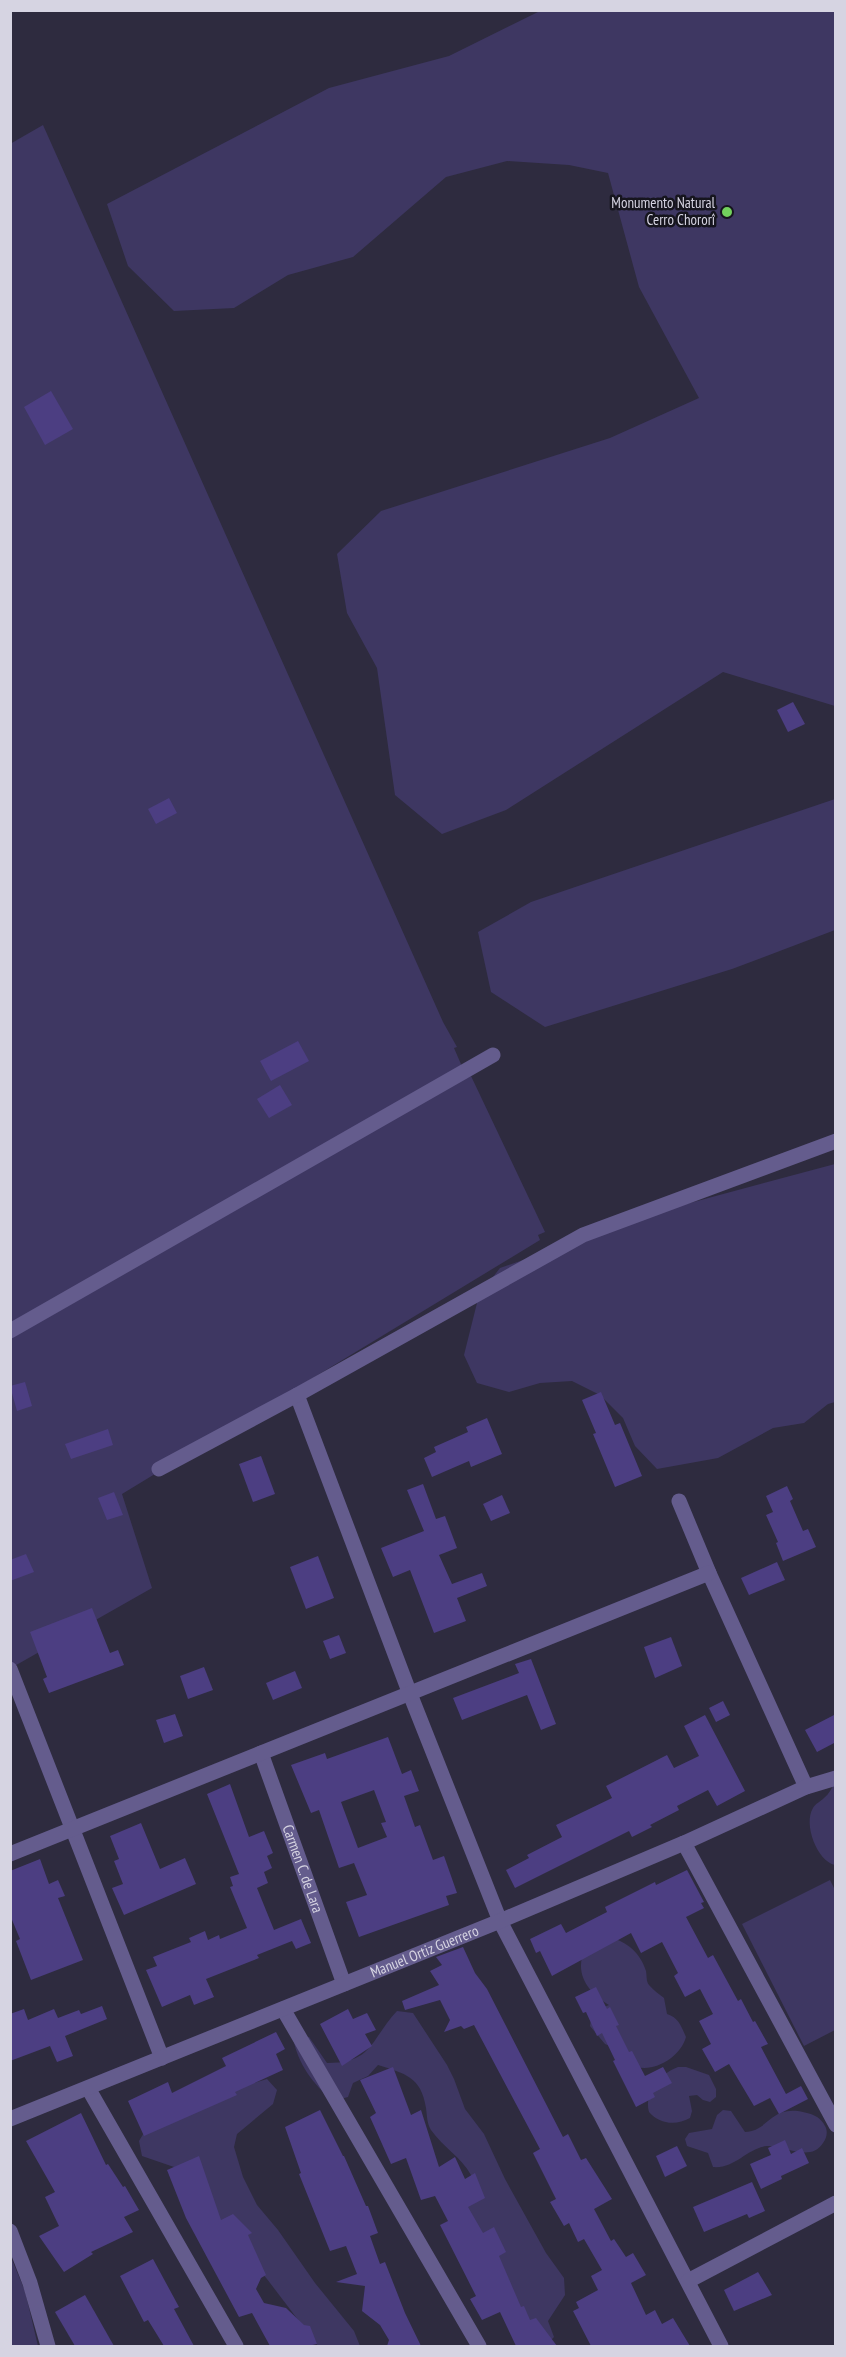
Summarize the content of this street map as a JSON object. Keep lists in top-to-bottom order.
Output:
{
  "streets": {
    "street": ["Carmen C. de Lara", "Manuel Ortiz Guerrero"]
  },
  "crossings": [
    ["Carmen C. de Lara", "Manuel Ortiz Guerrero"]
  ],
  "places": ["Monumento Natural Cerro Chororî"]
}
